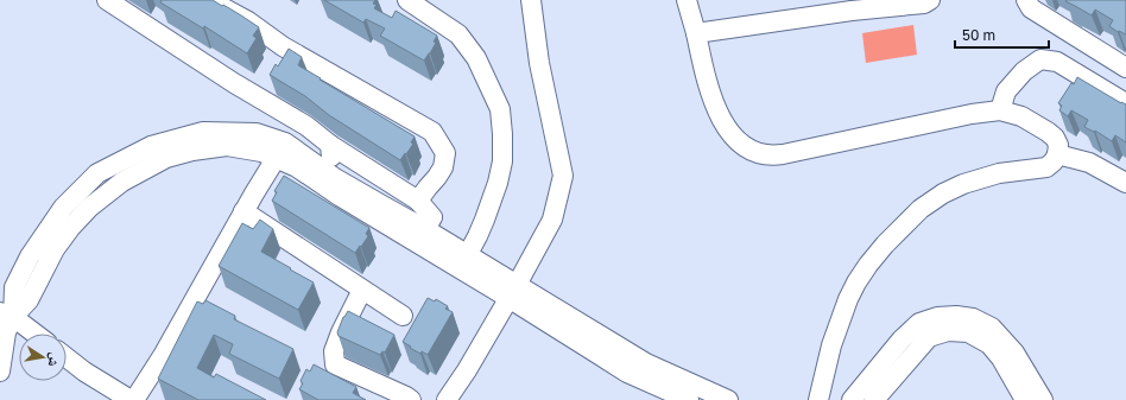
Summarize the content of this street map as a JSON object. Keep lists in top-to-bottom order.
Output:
{
  "scale_bar": "50 m",
  "north": "right"
}
